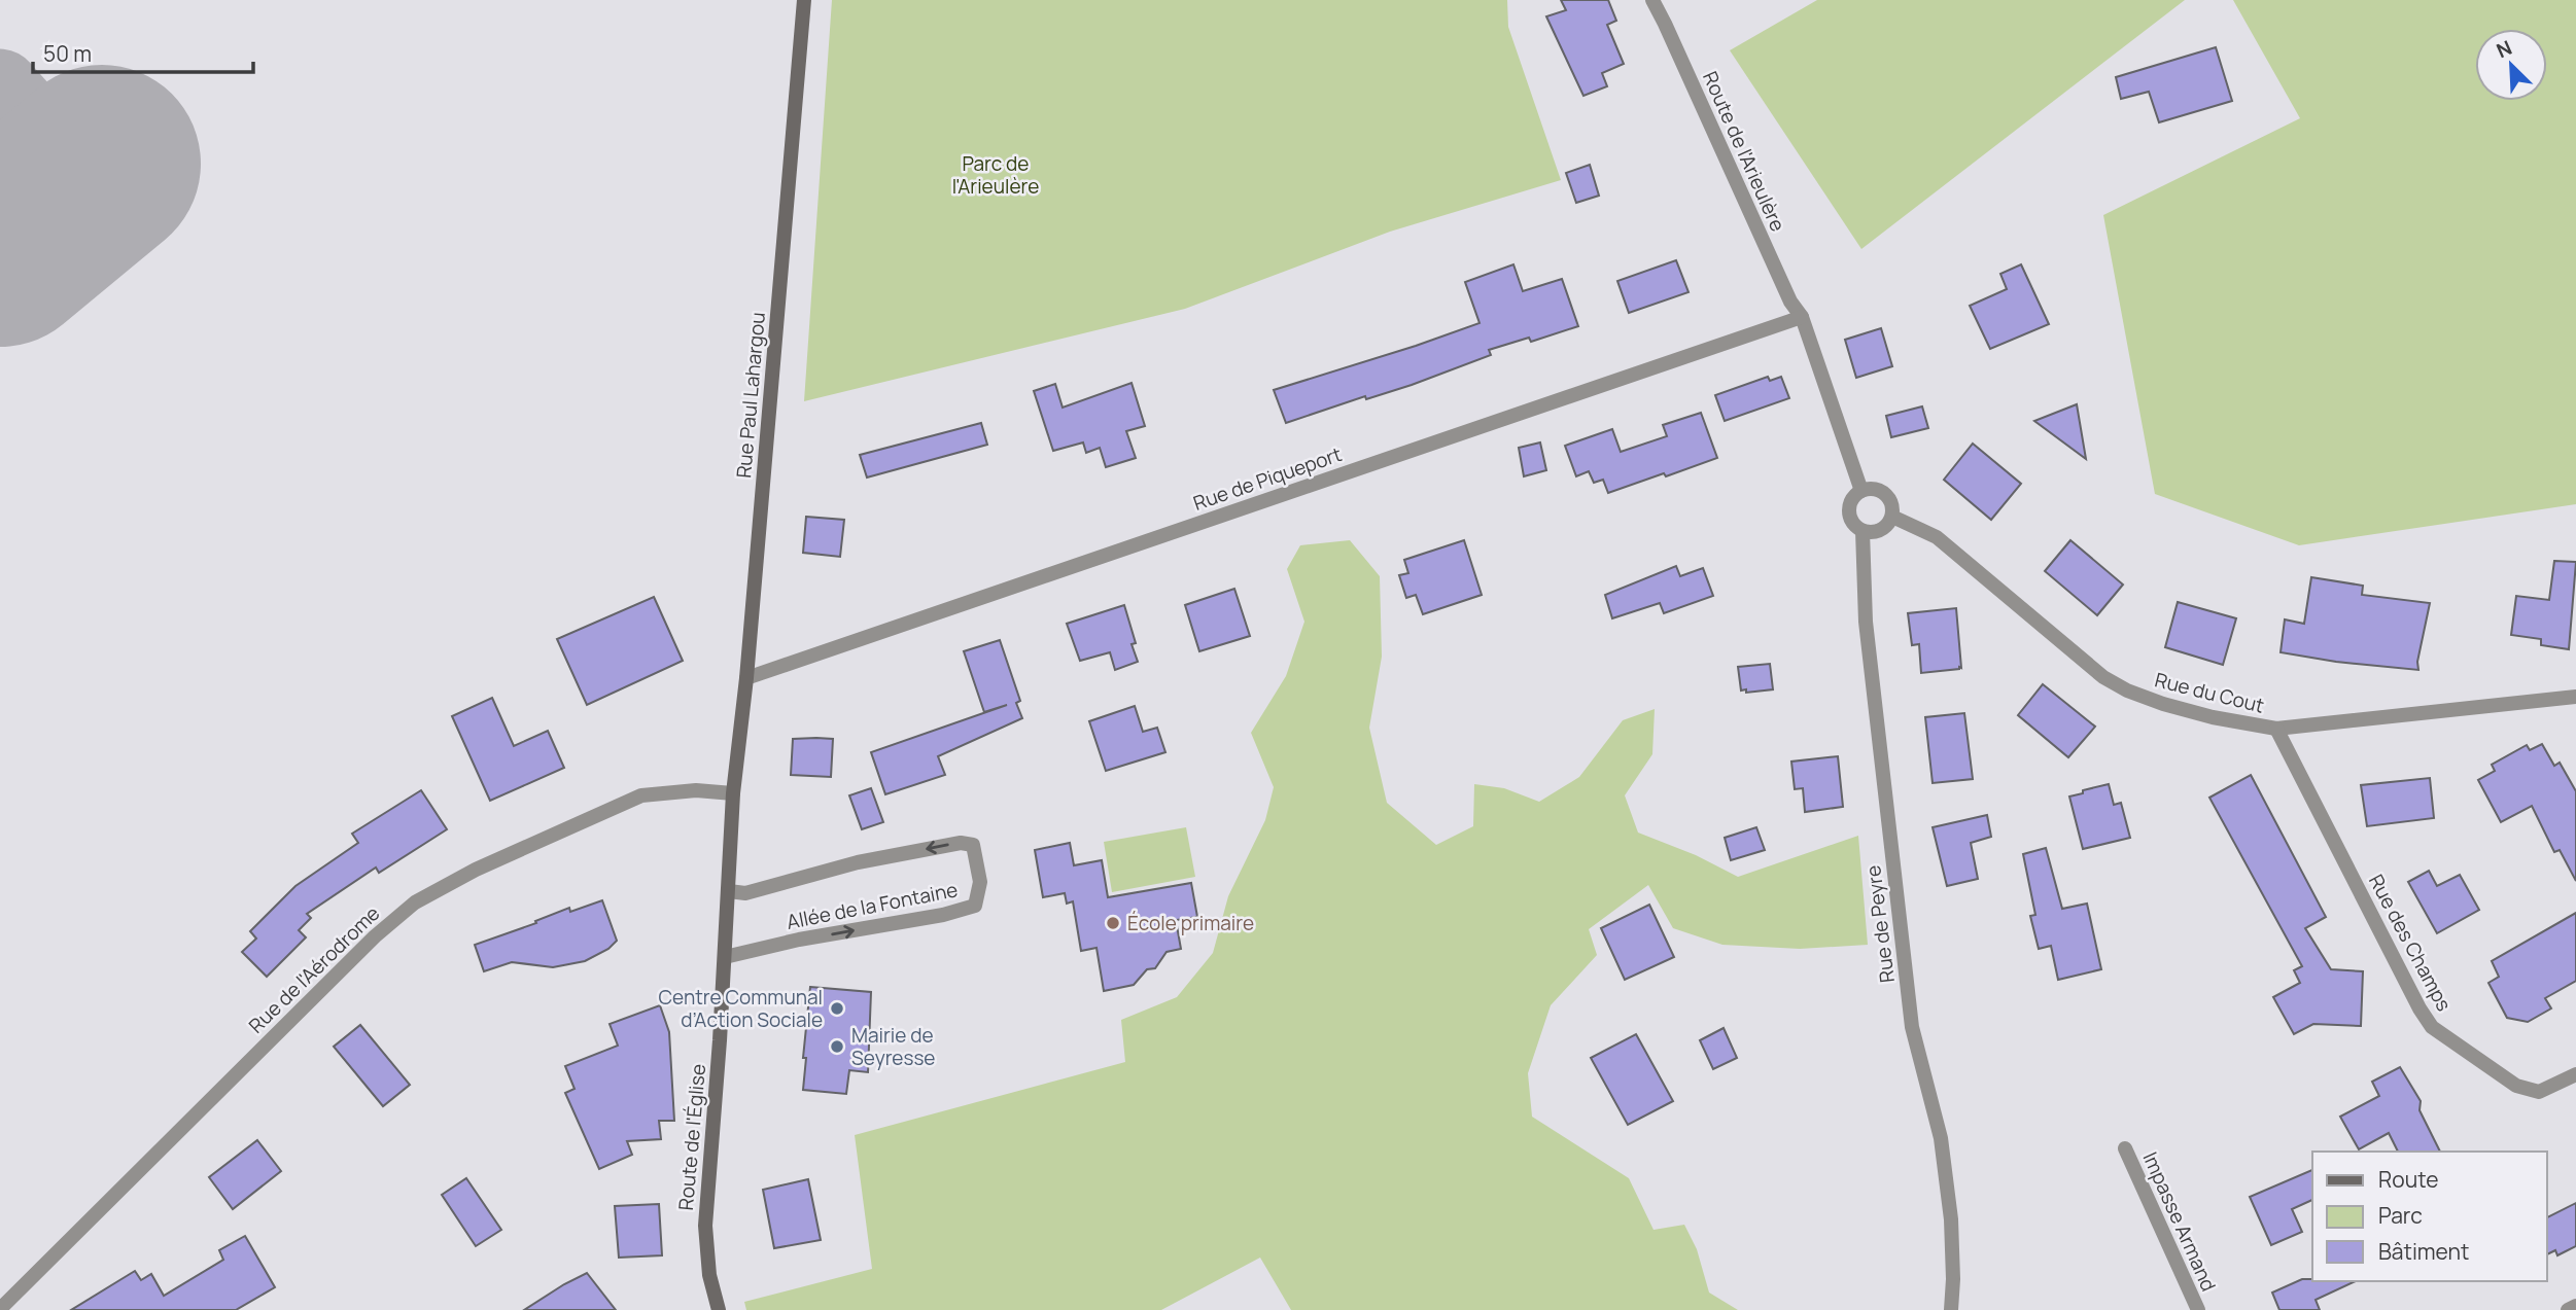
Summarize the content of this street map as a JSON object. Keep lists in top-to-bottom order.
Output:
{
  "streets": {
    "street": [
      "Route de l'Arieulère",
      "Rue Paul Lahargou",
      "Rue de Piqueport",
      "Rue du Cout",
      "Allée de la Fontaine",
      "Rue de Peyre",
      "Rue des Champs",
      "Rue de l'Aérodrome",
      "Route de l'Église",
      "Impasse Armand"
    ]
  },
  "crossings": [
    ["Route de l'Arieulère", "Rue de Piqueport"],
    ["Rue Paul Lahargou", "Rue de Piqueport"],
    ["Rue Paul Lahargou", "Rue de l'Aérodrome"],
    ["Rue Paul Lahargou", "Route de l'Église"],
    ["Rue du Cout", "Rue de Peyre"],
    ["Rue du Cout", "Rue des Champs"],
    ["Allée de la Fontaine", "Route de l'Église"],
    ["Rue de l'Aérodrome", "Route de l'Église"]
  ],
  "parks": ["Parc de l'Arieulère"],
  "places": ["École primaire", "Centre Communal d’Action Sociale", "Mairie de Seyresse"],
  "legend": ["Route", "Parc", "Bâtiment"],
  "scale_bar": "50 m",
  "north": "top left"
}
